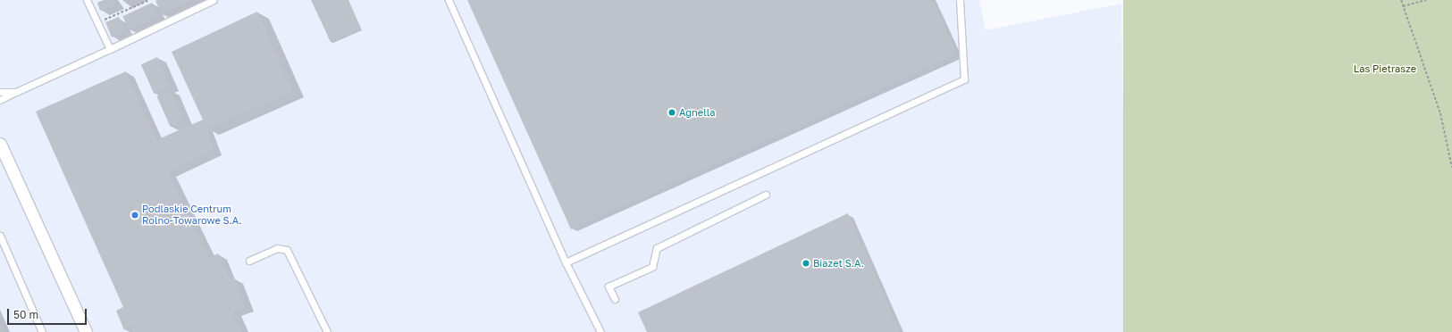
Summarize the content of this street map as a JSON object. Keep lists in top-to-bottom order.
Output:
{
  "parks": ["Las Pietrasze"],
  "places": ["Agnella", "Podlaskie Centrum Rolno-Towarowe S.A.", "Biazet S.A."],
  "scale_bar": "50 m"
}
